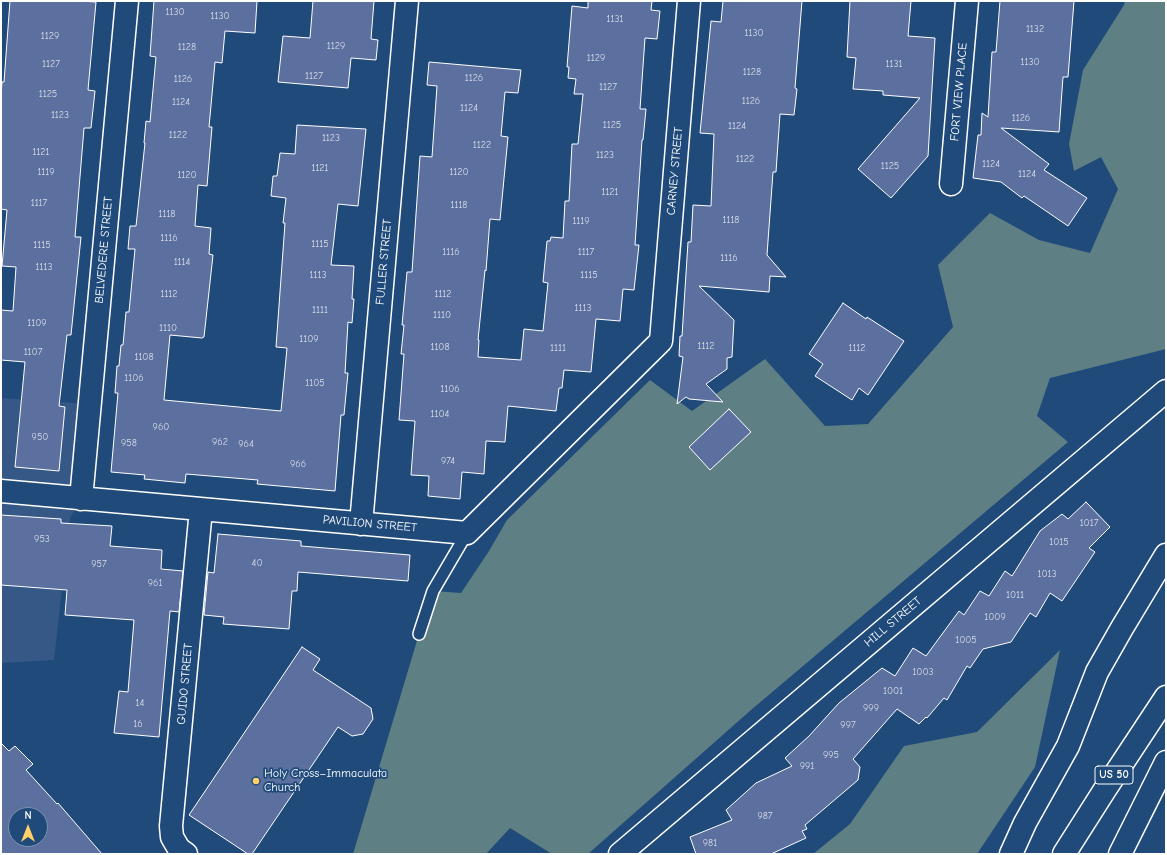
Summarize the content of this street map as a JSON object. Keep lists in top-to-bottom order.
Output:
{
  "streets": {
    "main road": [
      "FORT VIEW PLACE",
      "CARNEY STREET",
      "BELVEDERE STREET",
      "FULLER STREET",
      "PAVILION STREET",
      "HILL STREET",
      "GUIDO STREET",
      "US 50"
    ]
  },
  "crossings": [
    ["CARNEY STREET", "PAVILION STREET"],
    ["BELVEDERE STREET", "PAVILION STREET"],
    ["FULLER STREET", "PAVILION STREET"],
    ["PAVILION STREET", "GUIDO STREET"]
  ],
  "places": ["Holy Cross–Immaculata Church"],
  "house_numbers": [
    "1130",
    "1130",
    "1131",
    "1132",
    "1130",
    "1129",
    "1129",
    "1128",
    "1129",
    "1130",
    "1127",
    "1131",
    "1128",
    "1127",
    "1126",
    "1126",
    "1127",
    "1125",
    "1126",
    "1124",
    "1124",
    "1123",
    "1126",
    "1125",
    "1124",
    "1122",
    "1123",
    "1122",
    "1121",
    "1123",
    "1122",
    "1124",
    "1125",
    "1121",
    "1119",
    "1120",
    "1124",
    "1120",
    "1121",
    "1117",
    "1118",
    "1118",
    "1118",
    "1119",
    "1116",
    "1115",
    "1115",
    "1116",
    "1117",
    "1116",
    "1114",
    "1113",
    "1113",
    "1115",
    "1112",
    "1112",
    "1113",
    "1111",
    "1110",
    "1109",
    "1110",
    "1109",
    "1112",
    "1108",
    "1111",
    "1112",
    "1107",
    "1108",
    "1106",
    "1105",
    "1106",
    "1104",
    "960",
    "950",
    "962",
    "958",
    "964",
    "974",
    "966",
    "1017",
    "953",
    "1015",
    "40",
    "957",
    "1013",
    "961",
    "1011",
    "1009",
    "1005",
    "1003",
    "1001",
    "14",
    "999",
    "16",
    "997",
    "995",
    "991",
    "987",
    "981"
  ],
  "north": "top"
}
